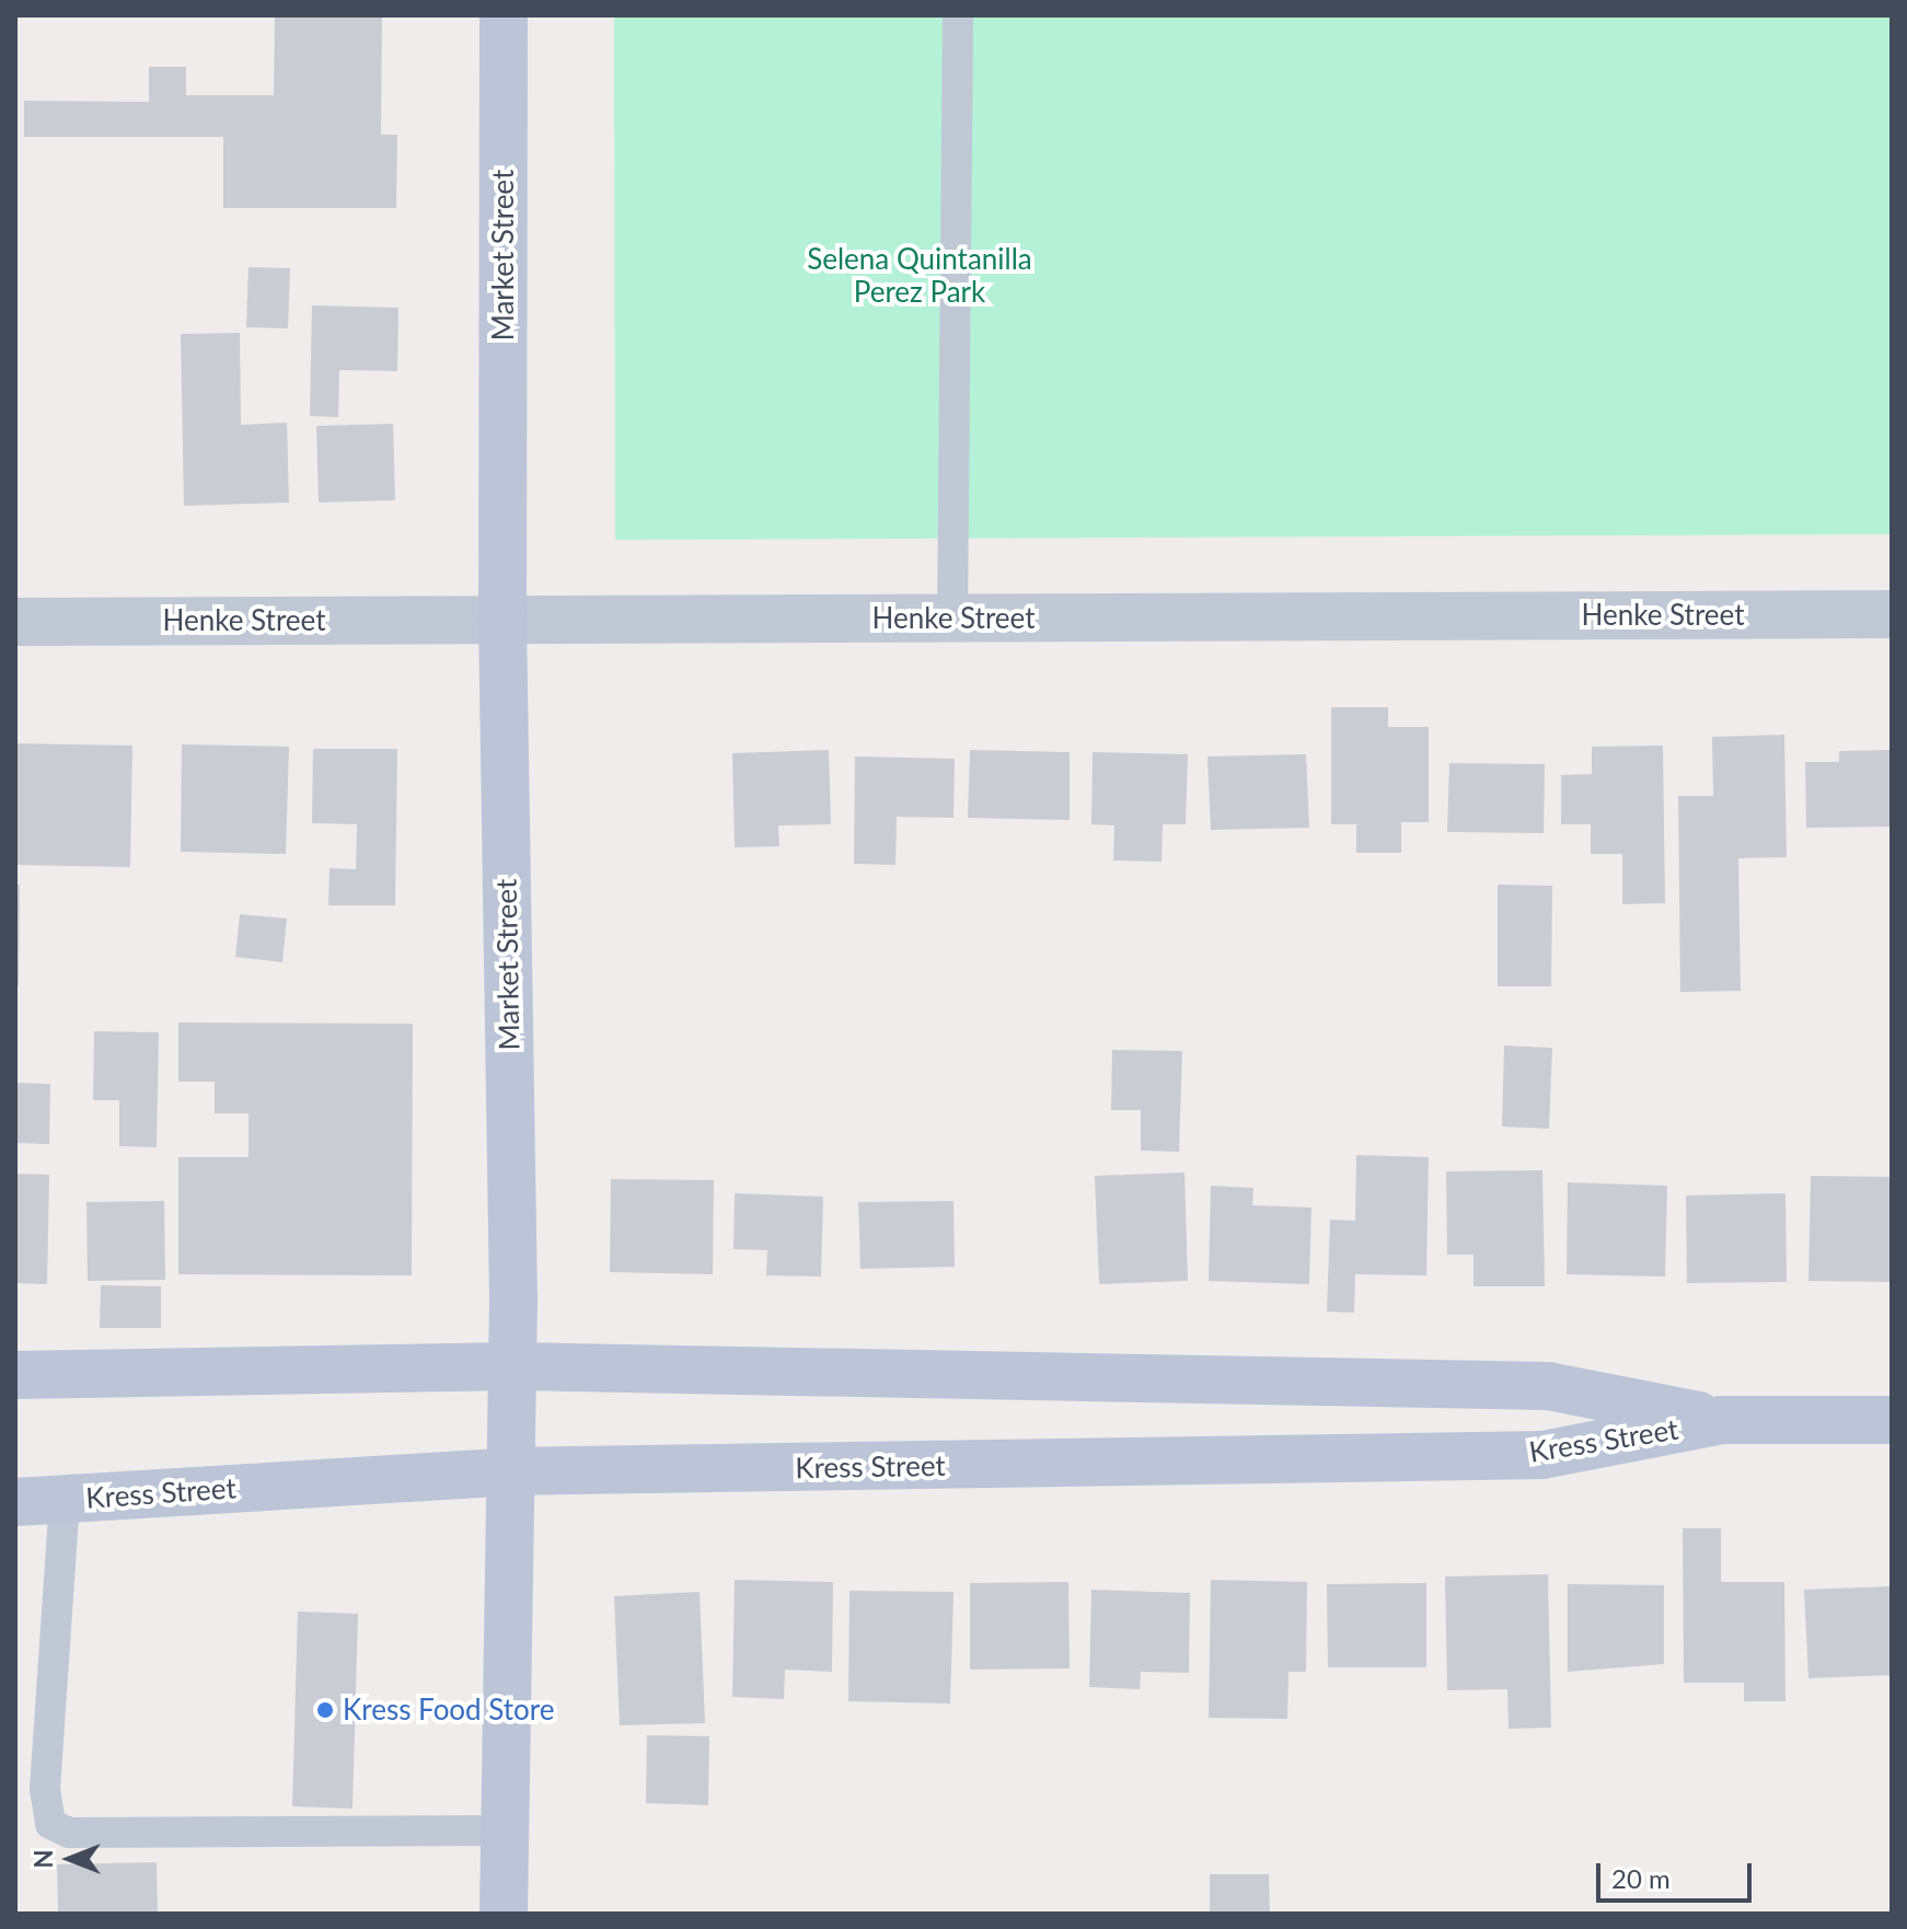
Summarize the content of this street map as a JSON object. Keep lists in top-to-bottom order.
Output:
{
  "streets": {
    "street": ["Market Street", "Henke Street", "Kress Street"]
  },
  "crossings": [
    ["Market Street", "Henke Street"],
    ["Market Street", "Kress Street"]
  ],
  "parks": ["Selena Quintanilla Perez Park"],
  "places": ["Kress Food Store"],
  "scale_bar": "20 m",
  "north": "left"
}
